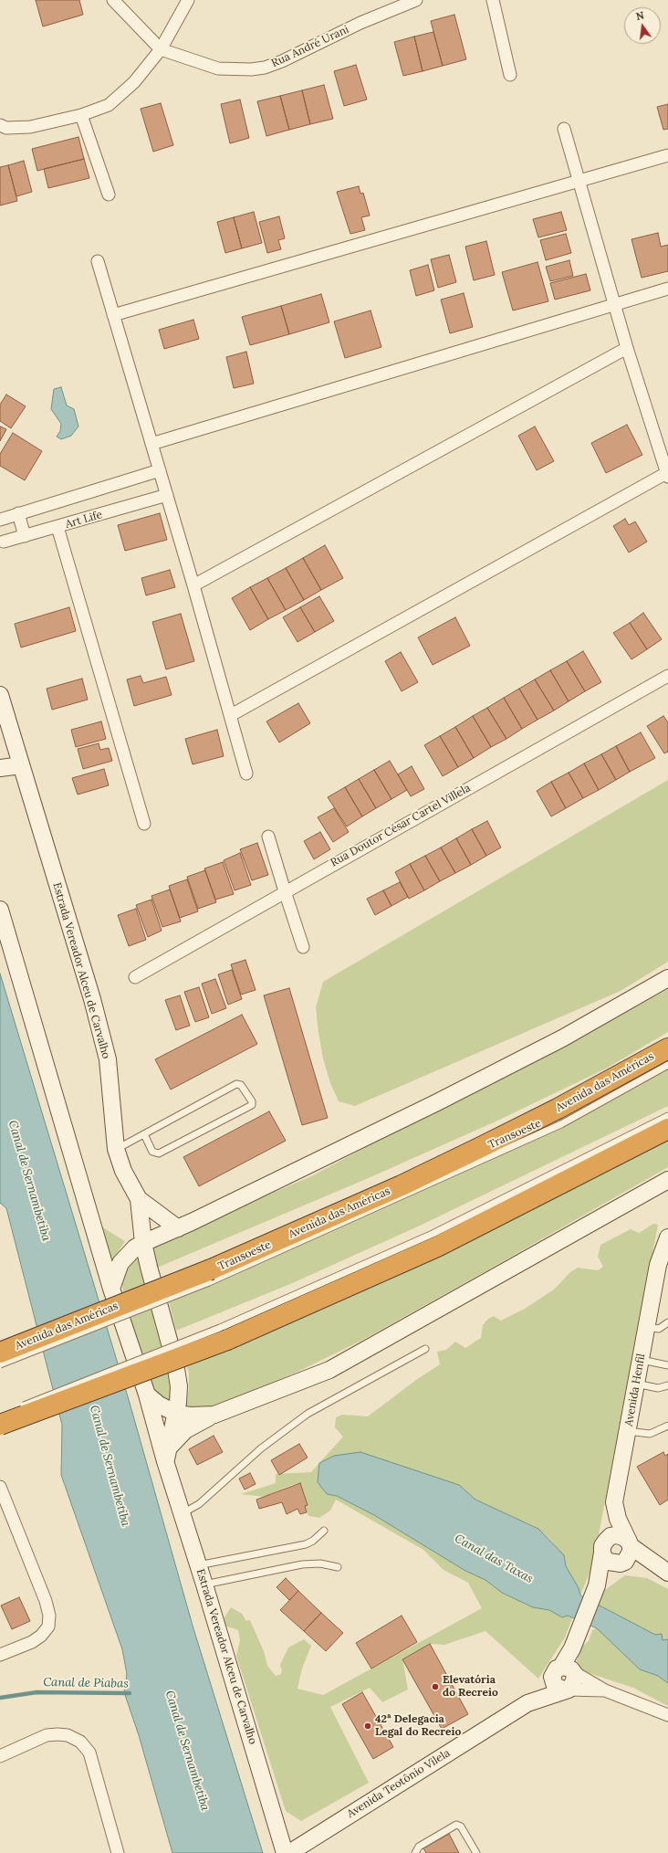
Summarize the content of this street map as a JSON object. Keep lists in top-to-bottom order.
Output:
{
  "streets": {
    "highway": ["Avenida das Américas"],
    "street": [
      "Rua André Urani",
      "Art Life",
      "Rua Doutor César Cartel Villela",
      "Estrada Vereador Alceu de Carvalho",
      "Avenida Henfil",
      "Avenida Teotônio Vilela"
    ],
    "lane": ["Transoeste"]
  },
  "crossings": [
    ["Estrada Vereador Alceu de Carvalho", "Avenida das Américas"],
    ["Avenida das Américas", "Transoeste"]
  ],
  "water": ["Canal de Sernambetiba", "Canal das Taxas", "Canal de Piabas"],
  "places": ["Elevatória do Recreio", "42ª Delegacia Legal do Recreio"],
  "north": "top"
}
